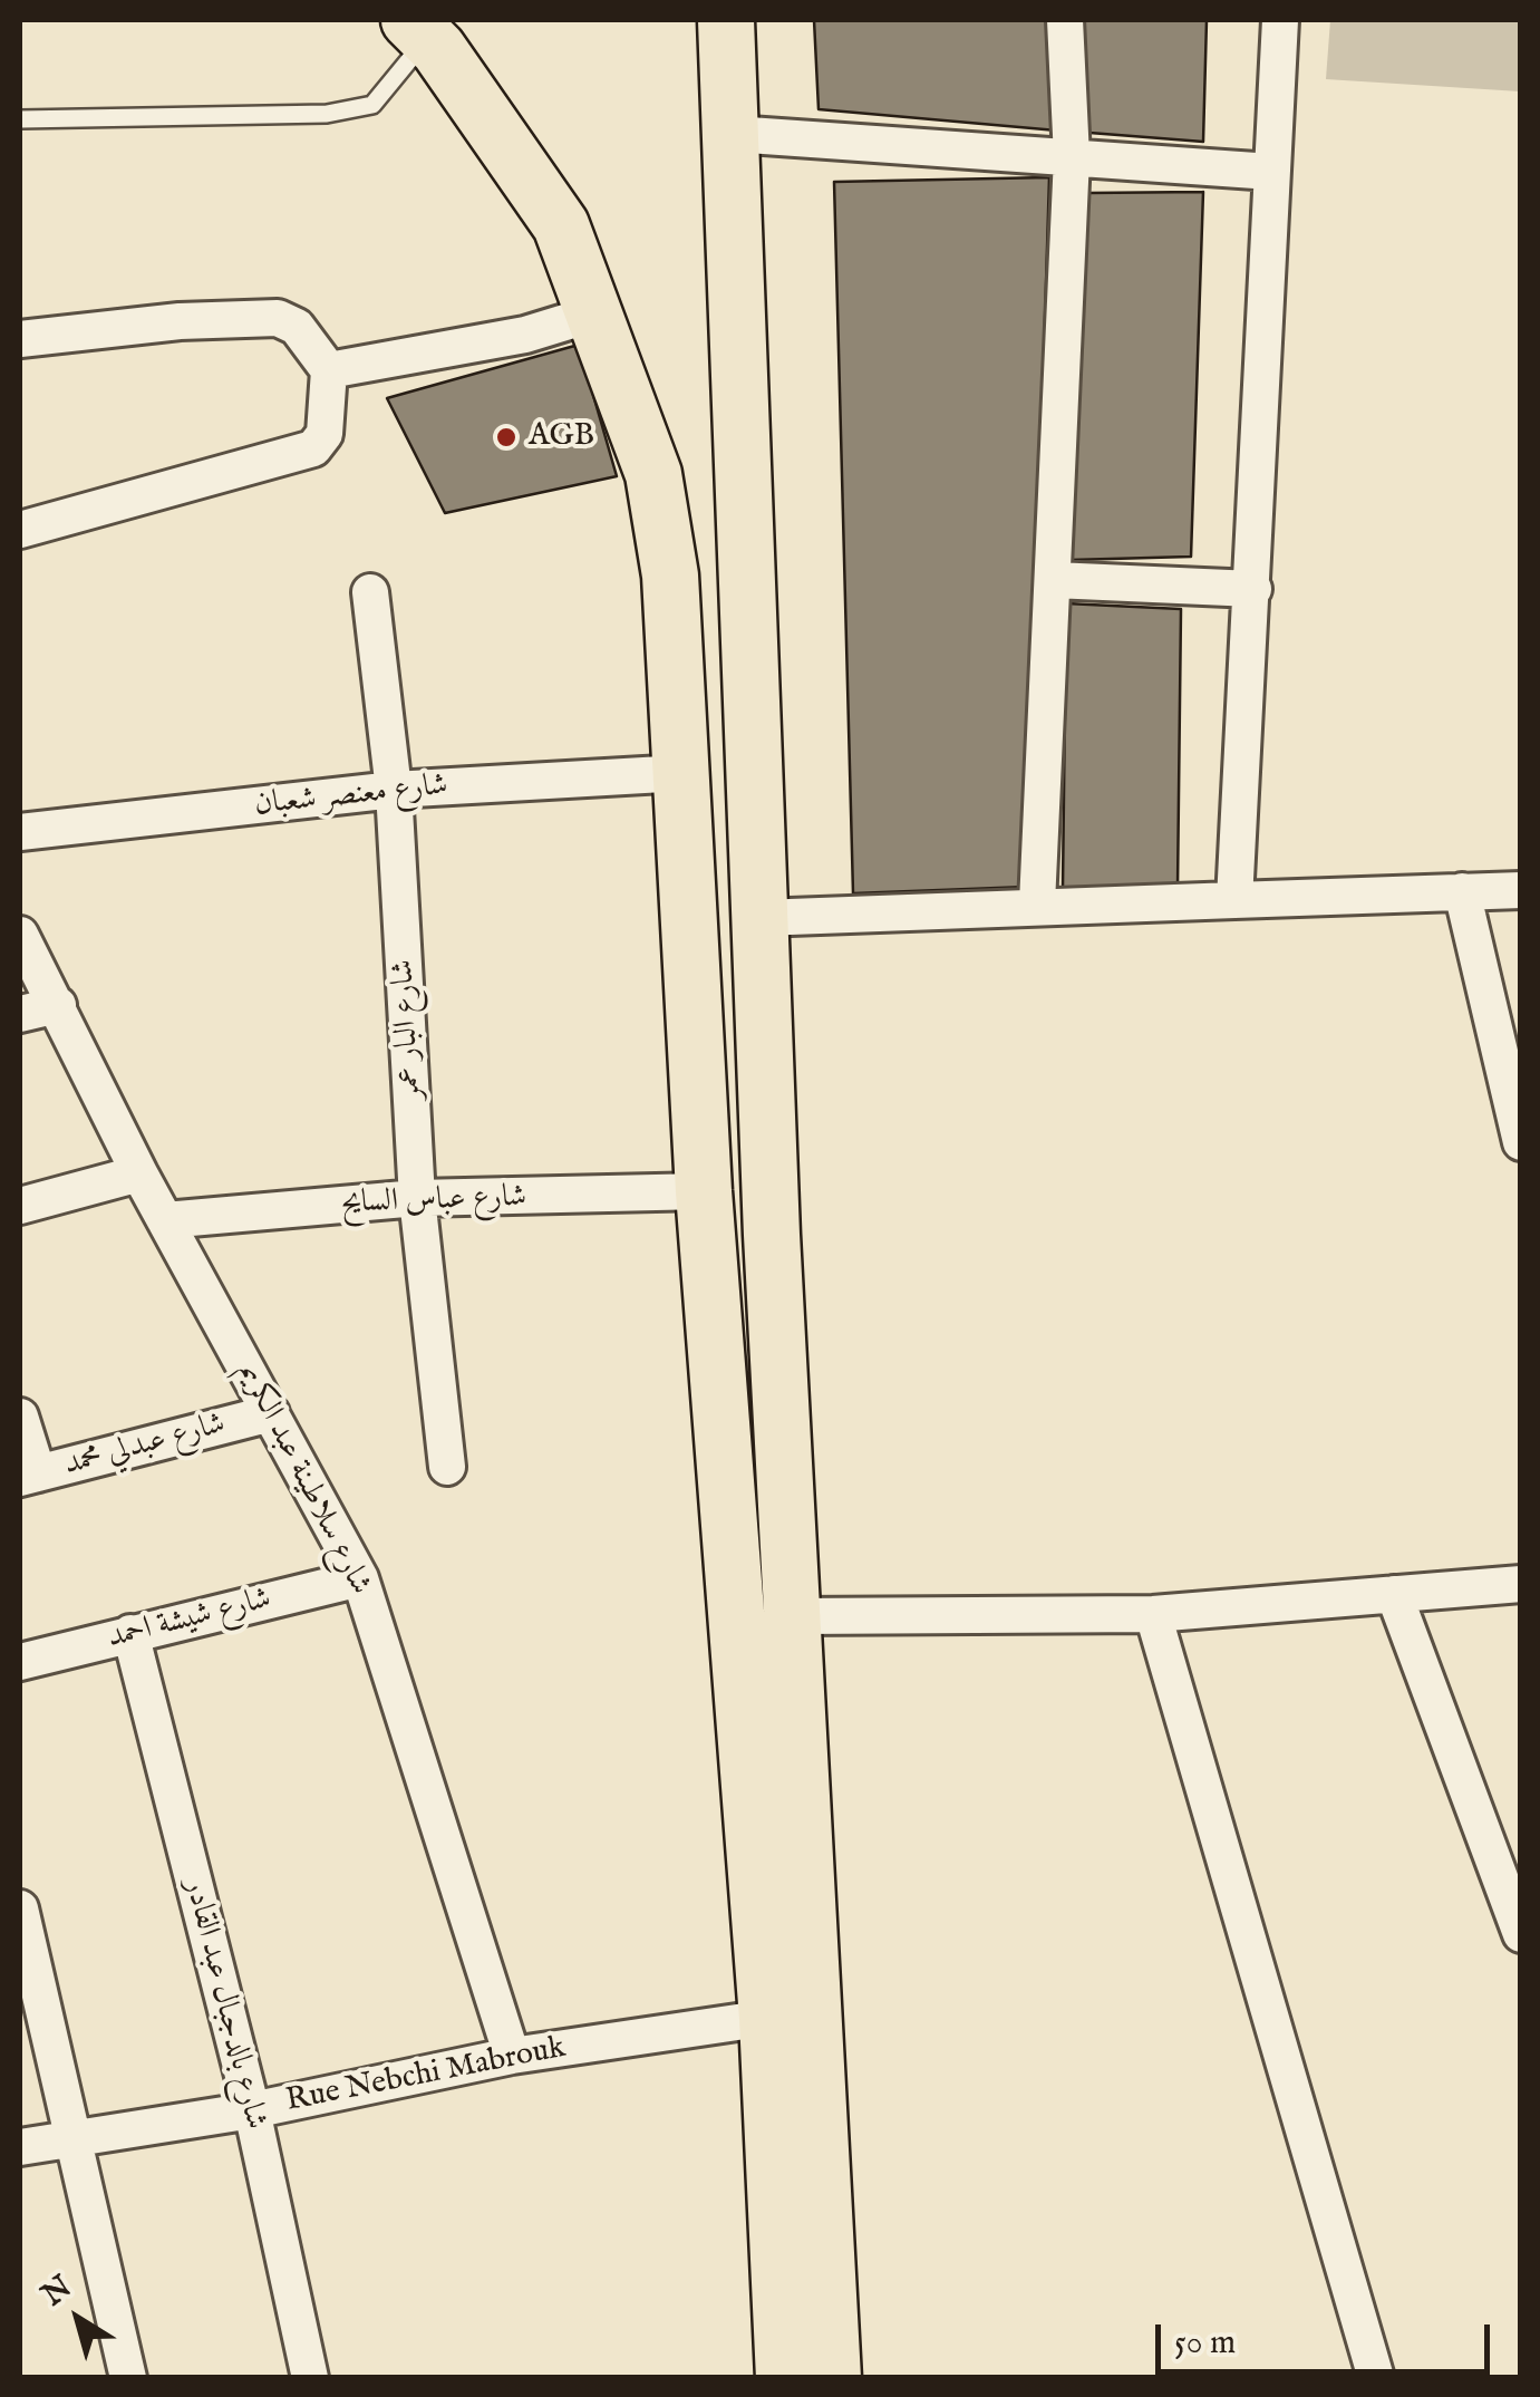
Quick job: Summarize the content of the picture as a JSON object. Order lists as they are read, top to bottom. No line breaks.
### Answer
{"streets":{"street":["شارع معنصر شعبان","شارع البار عمر","شارع عباس السايح","شارع عبدلي محمد","شارع سلاطينة عبد الكريم","شارع شيشة احمد","شارع بالدجبال عبد القادر","Rue Nebchi Mabrouk"]},"crossings":[["شارع معنصر شعبان","شارع البار عمر"],["شارع البار عمر","شارع عباس السايح"],["شارع عباس السايح","شارع سلاطينة عبد الكريم"],["شارع عبدلي محمد","شارع سلاطينة عبد الكريم"],["شارع سلاطينة عبد الكريم","شارع شيشة احمد"],["شارع سلاطينة عبد الكريم","Rue Nebchi Mabrouk"],["شارع شيشة احمد","شارع بالدجبال عبد القادر"],["شارع بالدجبال عبد القادر","Rue Nebchi Mabrouk"]],"places":["AGB"],"scale_bar":"50 m","north":"top left"}
